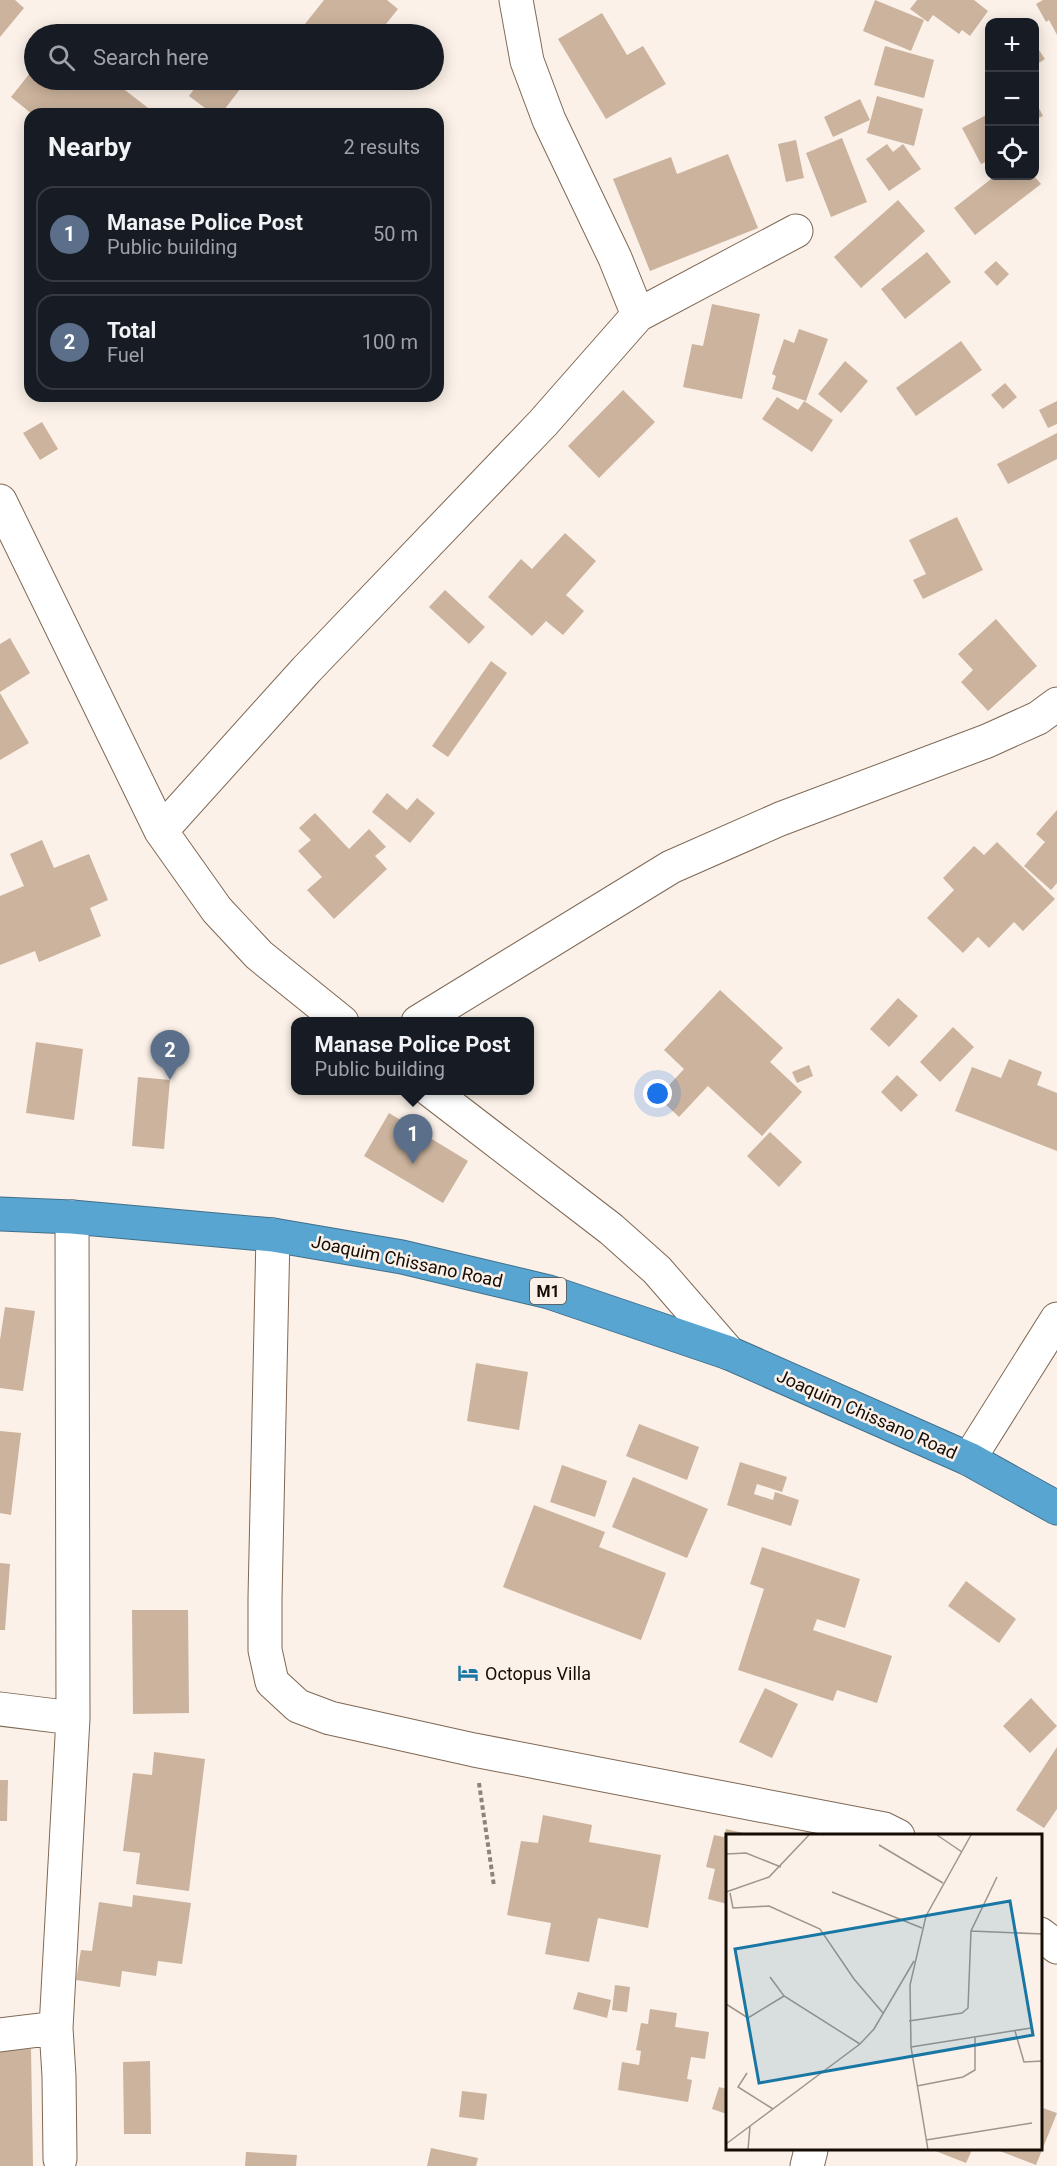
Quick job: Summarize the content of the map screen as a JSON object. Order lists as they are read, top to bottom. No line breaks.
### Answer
{"streets":{"highway":["Joaquim Chissano Road","M1"]},"places":{"hotel":["Octopus Villa"]},"page":{"map_buttons":["+","−"],"search":"Search here","heading":["Nearby","2 results"],"list":[{"mark":"1","name":"Manase Police Post","note":"Public building","value":"50 m"},{"mark":"2","name":"Total","note":"Fuel","value":"100 m"}],"popup":["Manase Police Post","Public building"],"pins":["2","1"]}}
